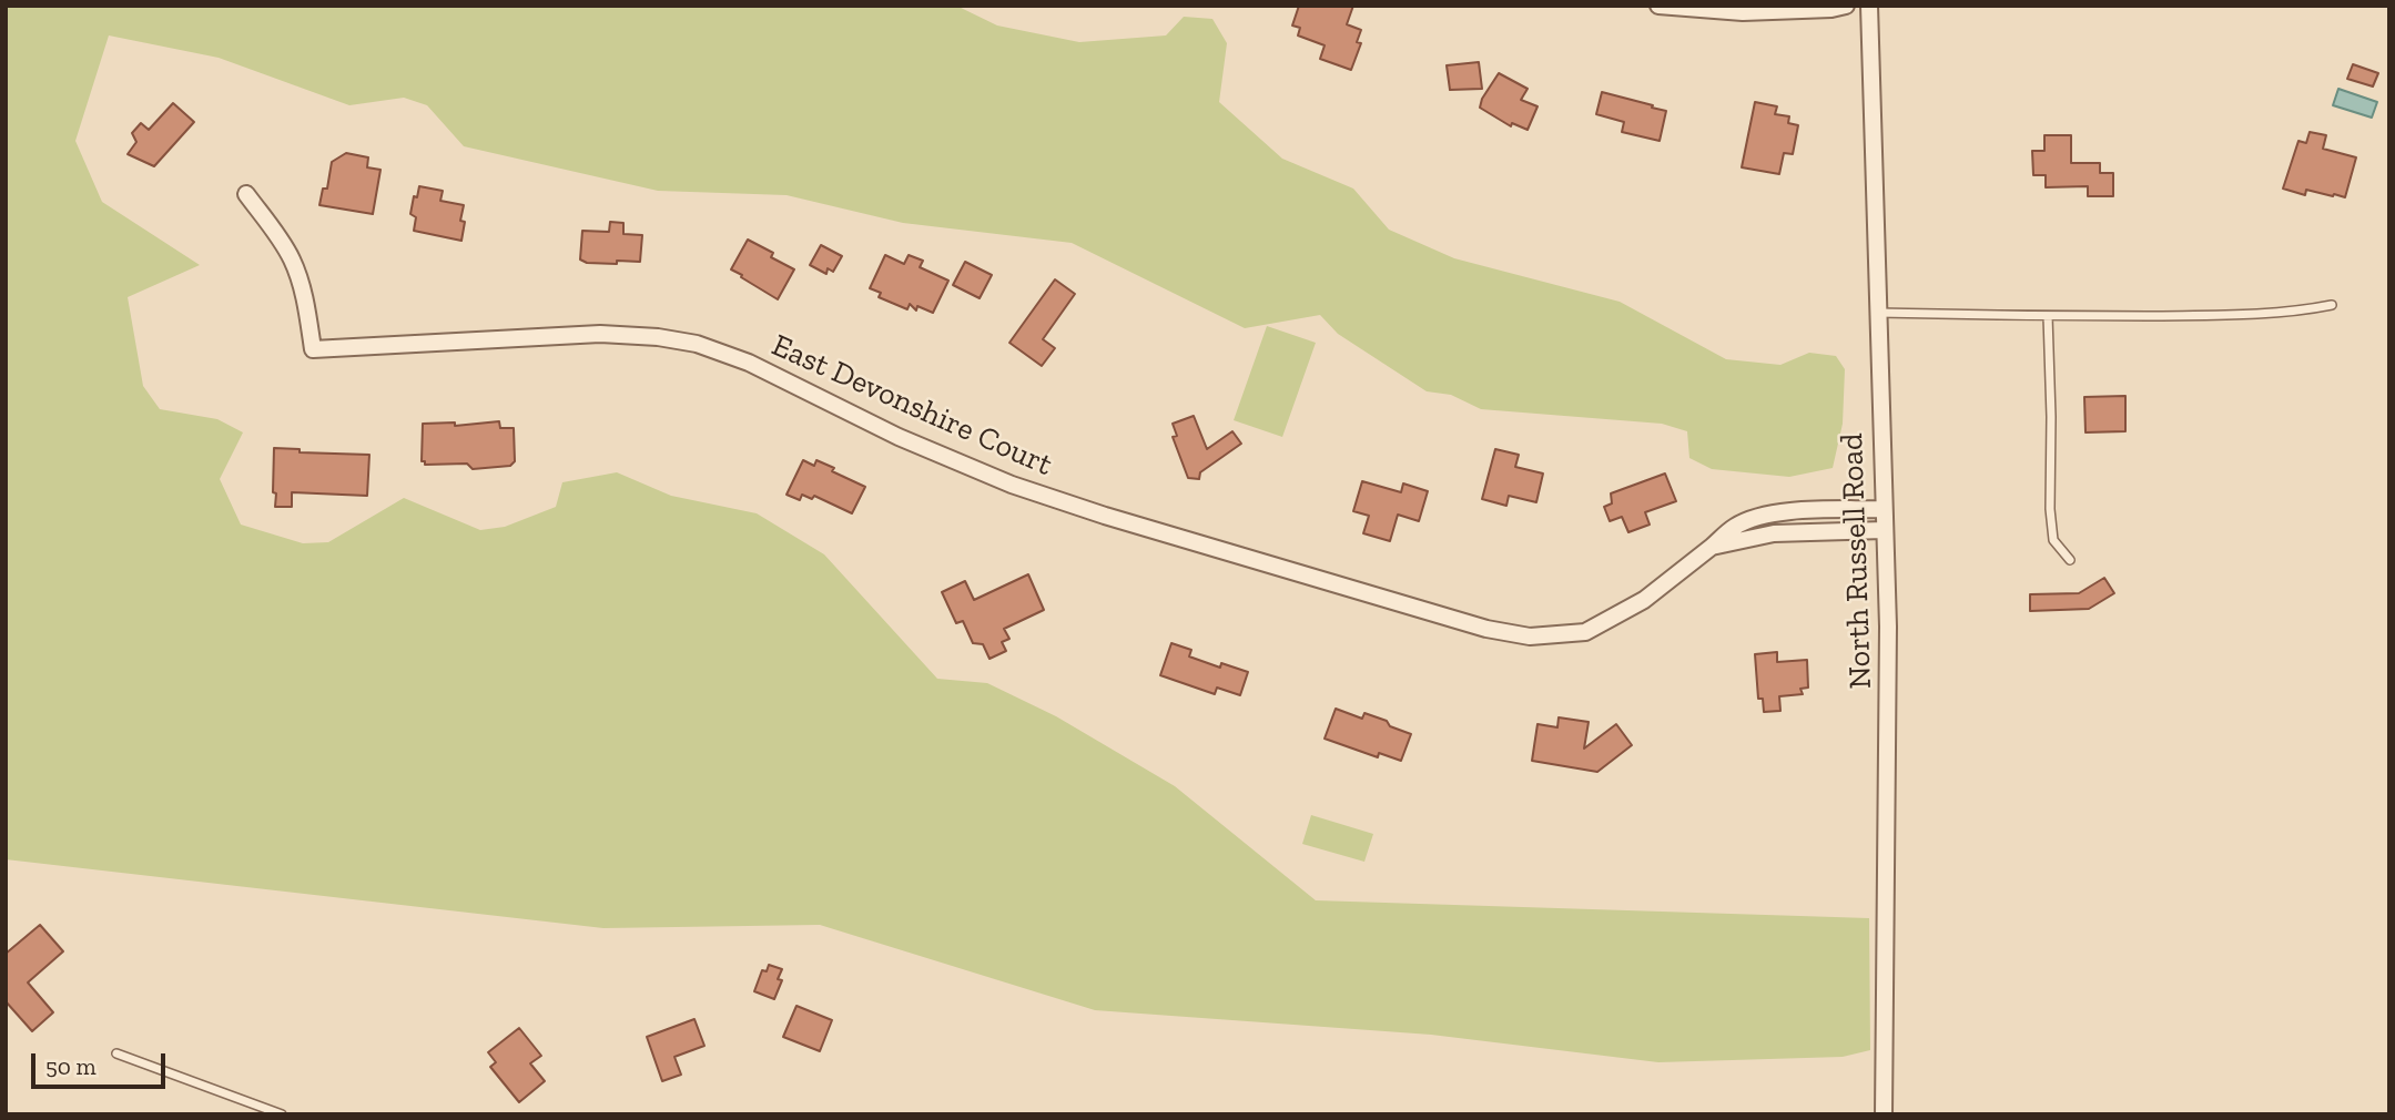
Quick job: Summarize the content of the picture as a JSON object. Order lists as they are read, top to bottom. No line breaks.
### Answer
{"streets":{"street":["East Devonshire Court","North Russell Road"]},"crossings":[["East Devonshire Court","North Russell Road"]],"scale_bar":"50 m"}
